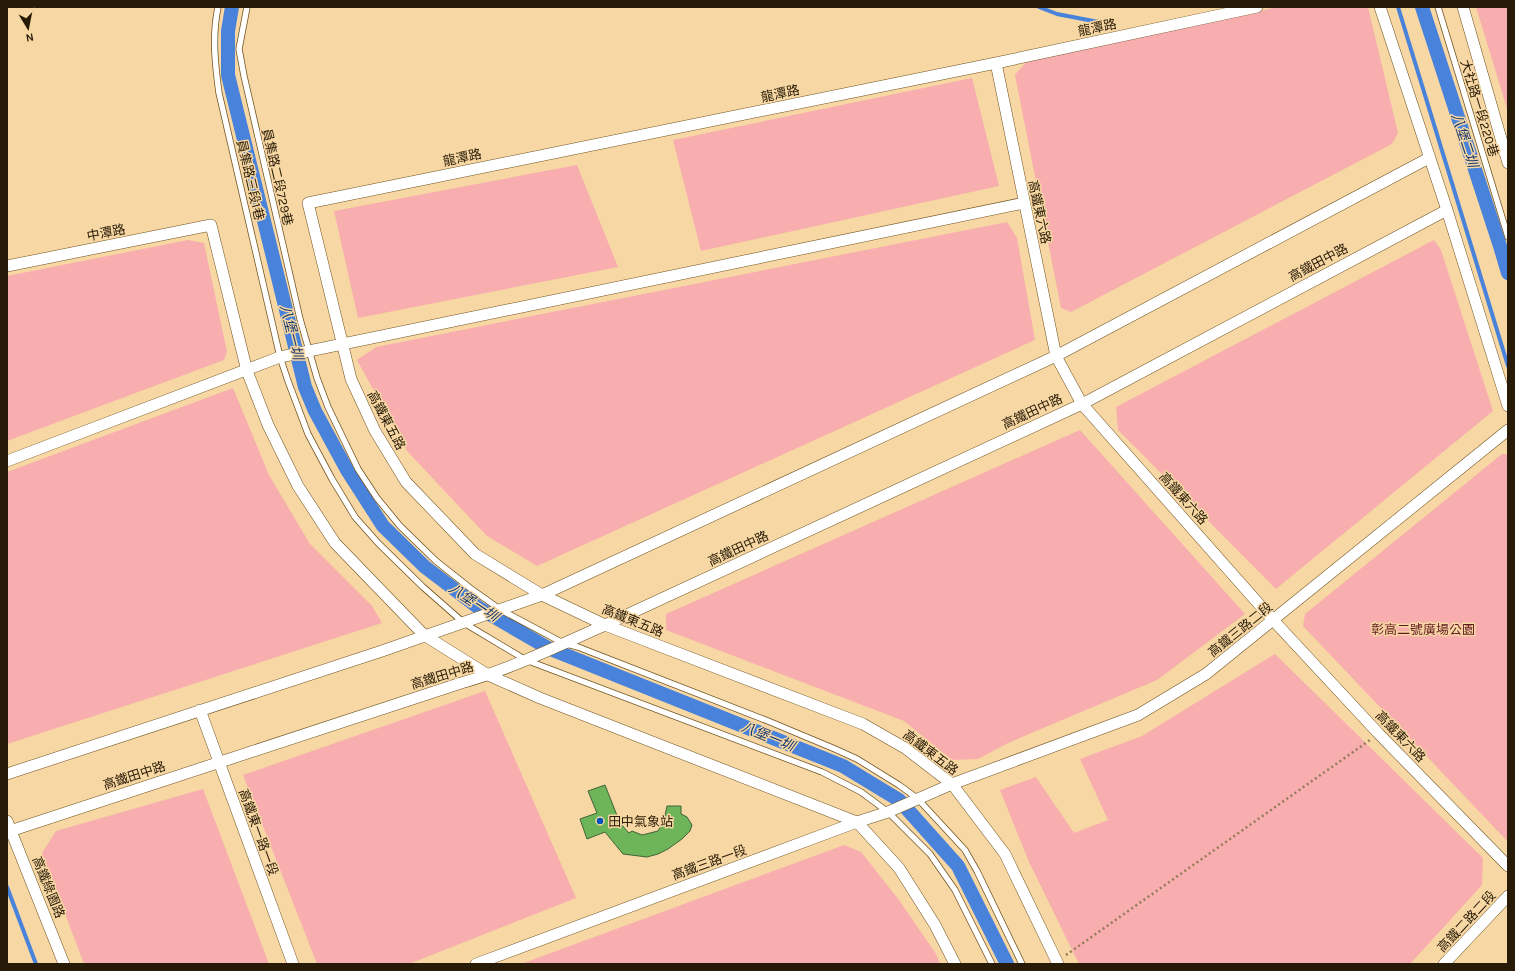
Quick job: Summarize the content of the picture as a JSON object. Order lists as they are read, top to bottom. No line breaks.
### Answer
{"streets":{"street":["龍潭路","高鐵東六路","中潭路","高鐵田中路","高鐵東五路","高鐵三路二段","高鐵東一路一段","高鐵三路一段","高鐵綠園路","高鐵二路二段"],"lane":["大社路一段220巷","員集路二段729巷","員集路三段1巷"]},"crossings":[["龍潭路","高鐵東六路"],["龍潭路","高鐵東五路"],["員集路二段729巷","高鐵田中路"],["員集路二段729巷","高鐵三路一段"],["員集路三段1巷","高鐵田中路"],["員集路三段1巷","高鐵三路一段"],["高鐵東六路","高鐵田中路"],["高鐵東六路","高鐵三路二段"],["高鐵田中路","高鐵東五路"],["高鐵田中路","高鐵東一路一段"],["高鐵田中路","高鐵綠園路"],["高鐵東五路","高鐵三路二段"],["高鐵東五路","高鐵三路一段"],["高鐵三路二段","高鐵三路一段"]],"water":["八堡二圳","八堡一圳"],"parks":["彰高二號廣場公園"],"places":["田中氣象站"],"north":"bottom"}
